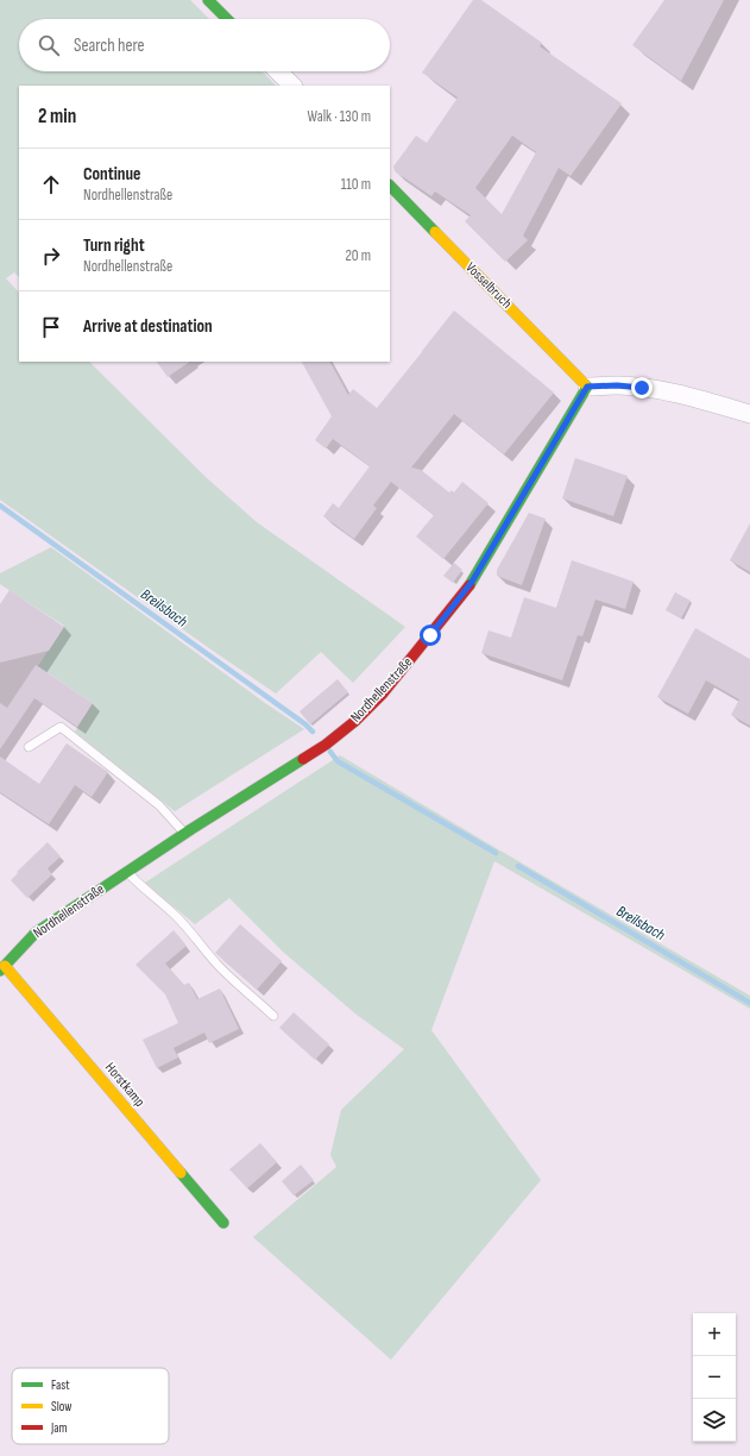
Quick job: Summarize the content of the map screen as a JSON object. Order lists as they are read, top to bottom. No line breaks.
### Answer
{"streets":{"street":["Vosselbruch","Nordhellenstraße","Horstkamp"]},"crossings":[["Vosselbruch","Nordhellenstraße"],["Nordhellenstraße","Horstkamp"]],"water":["Breilsbach"],"legend":["Fast","Slow","Jam"],"page":{"search":"Search here","heading":["2 min","Walk · 130 m"],"list":[["Continue","Nordhellenstraße","110 m"],["Turn right","Nordhellenstraße","20 m"],"Arrive at destination"],"map_buttons":["+","−"]}}
